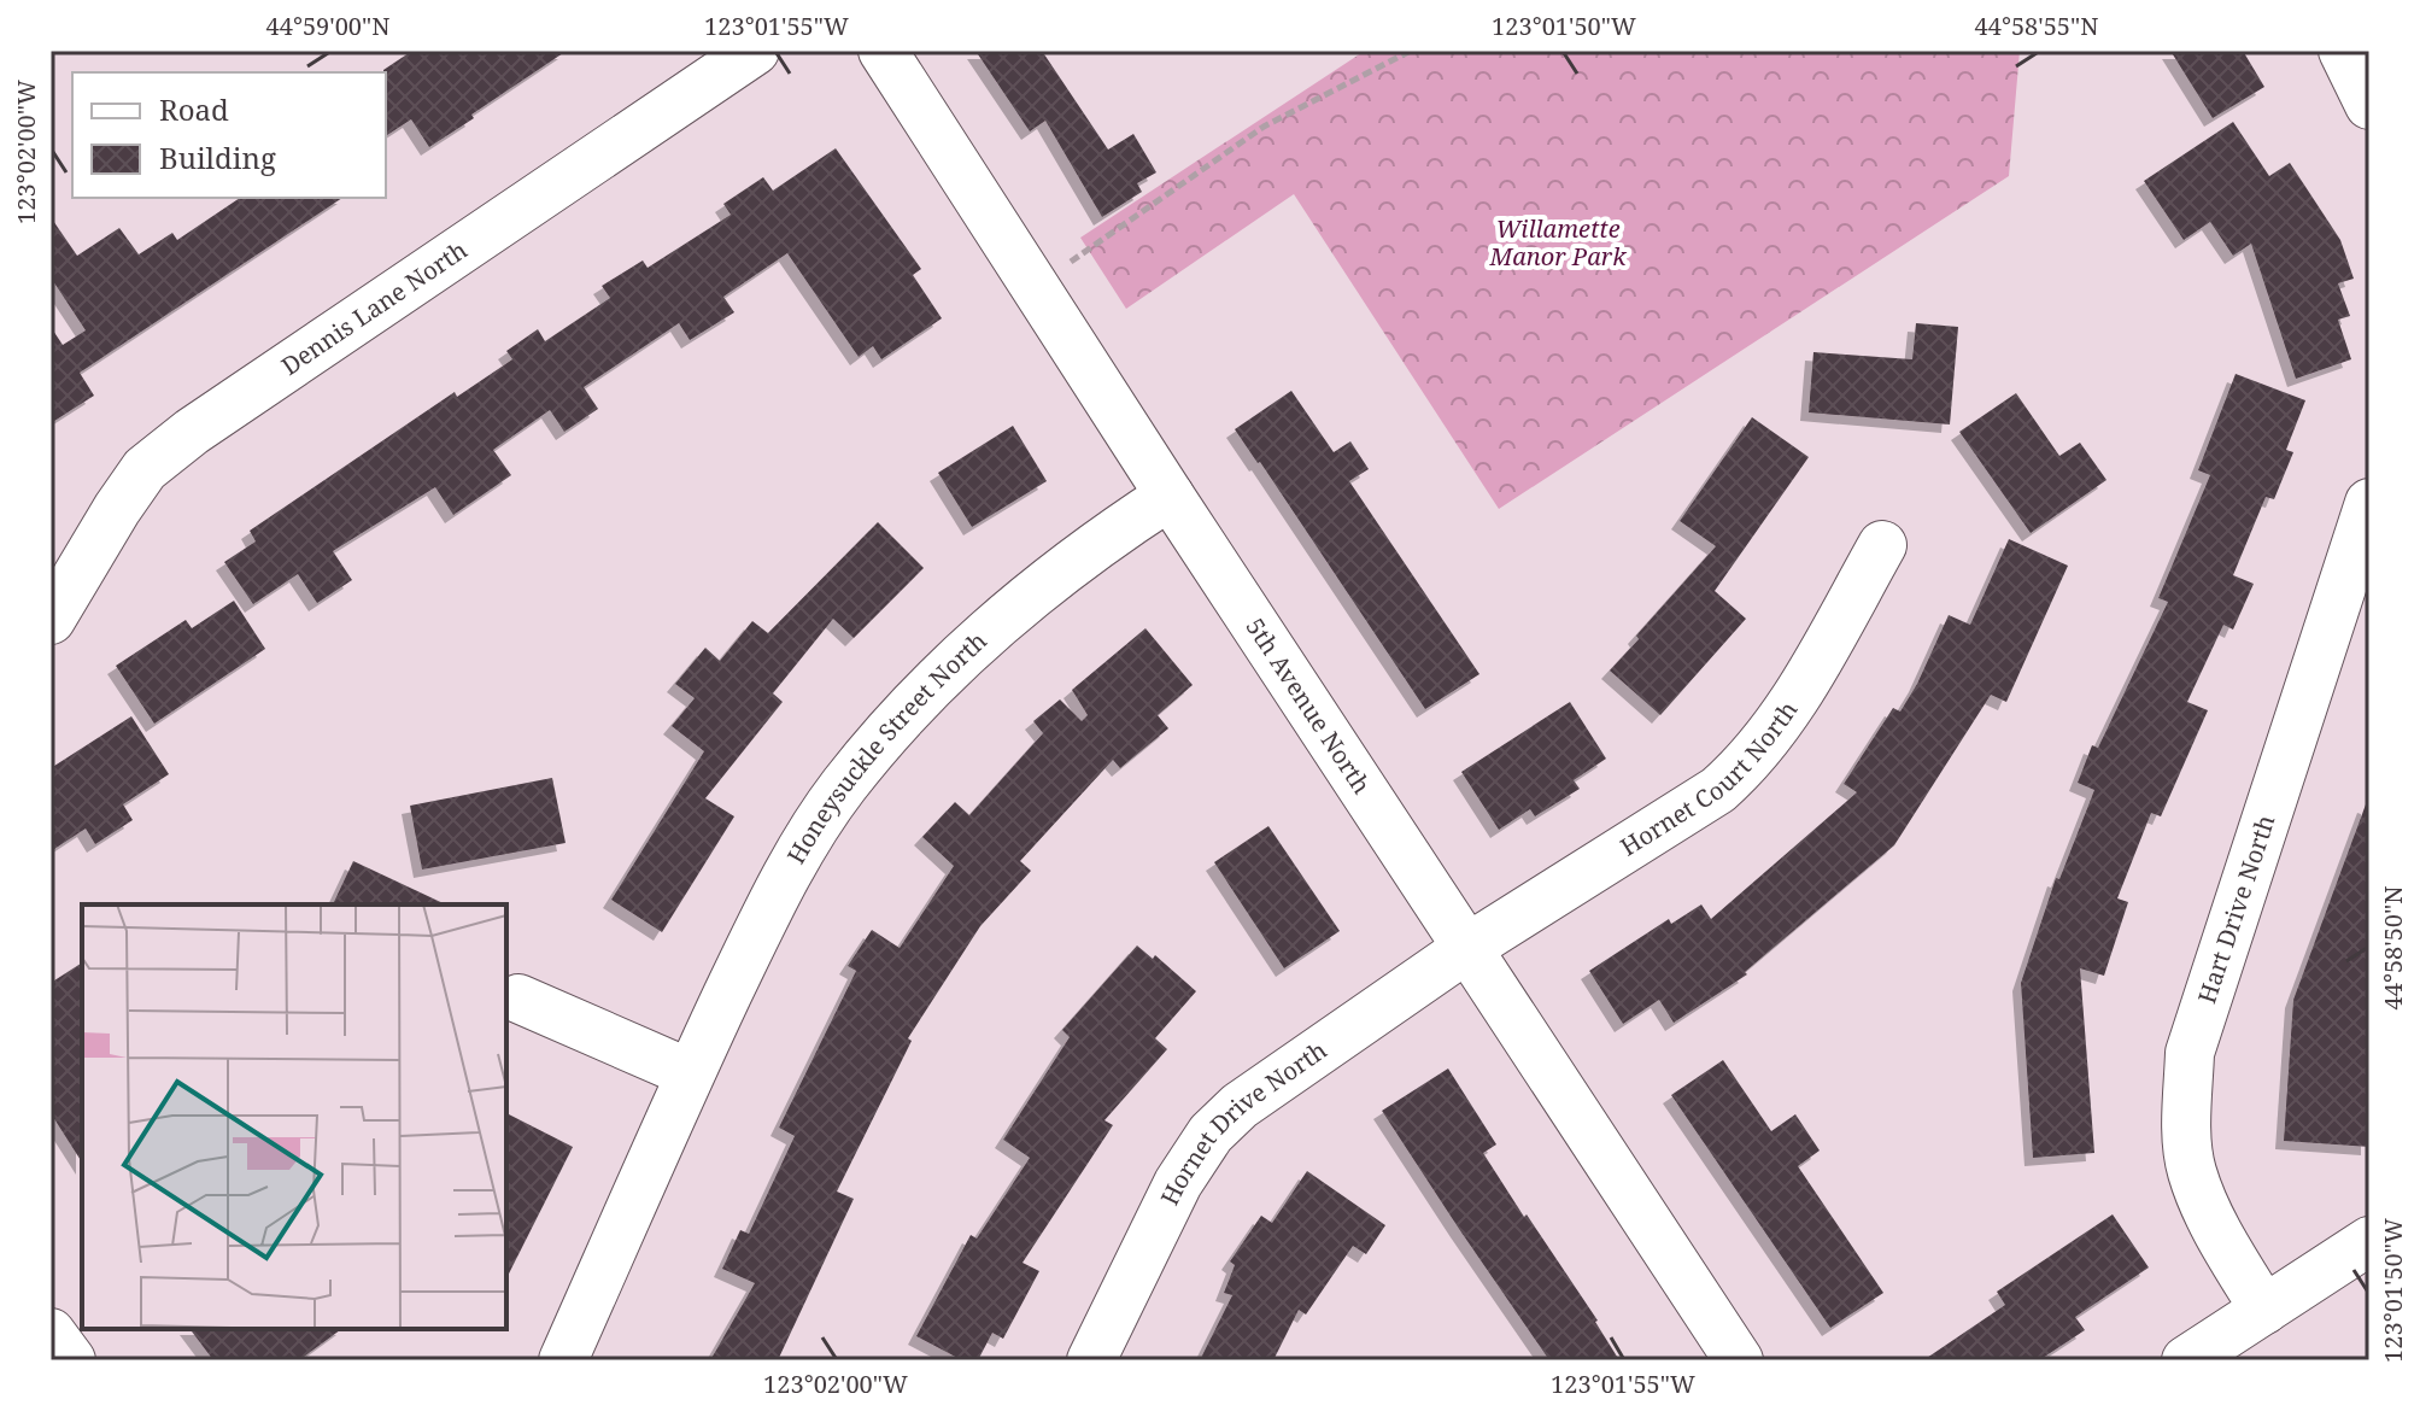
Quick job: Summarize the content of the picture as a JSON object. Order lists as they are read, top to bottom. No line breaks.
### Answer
{"streets":{"street":["Dennis Lane North","5th Avenue North","Honeysuckle Street North","Hornet Court North","Hart Drive North","Hornet Drive North"]},"crossings":[["5th Avenue North","Honeysuckle Street North"],["5th Avenue North","Hornet Court North"],["5th Avenue North","Hornet Drive North"],["Hornet Court North","Hornet Drive North"]],"parks":["Willamette Manor Park"],"legend":["Road","Building"],"coordinates":["44°59'00\"N","123°01'55\"W","123°01'50\"W","44°58'55\"N","123°02'00\"W","44°58'50\"N"]}
